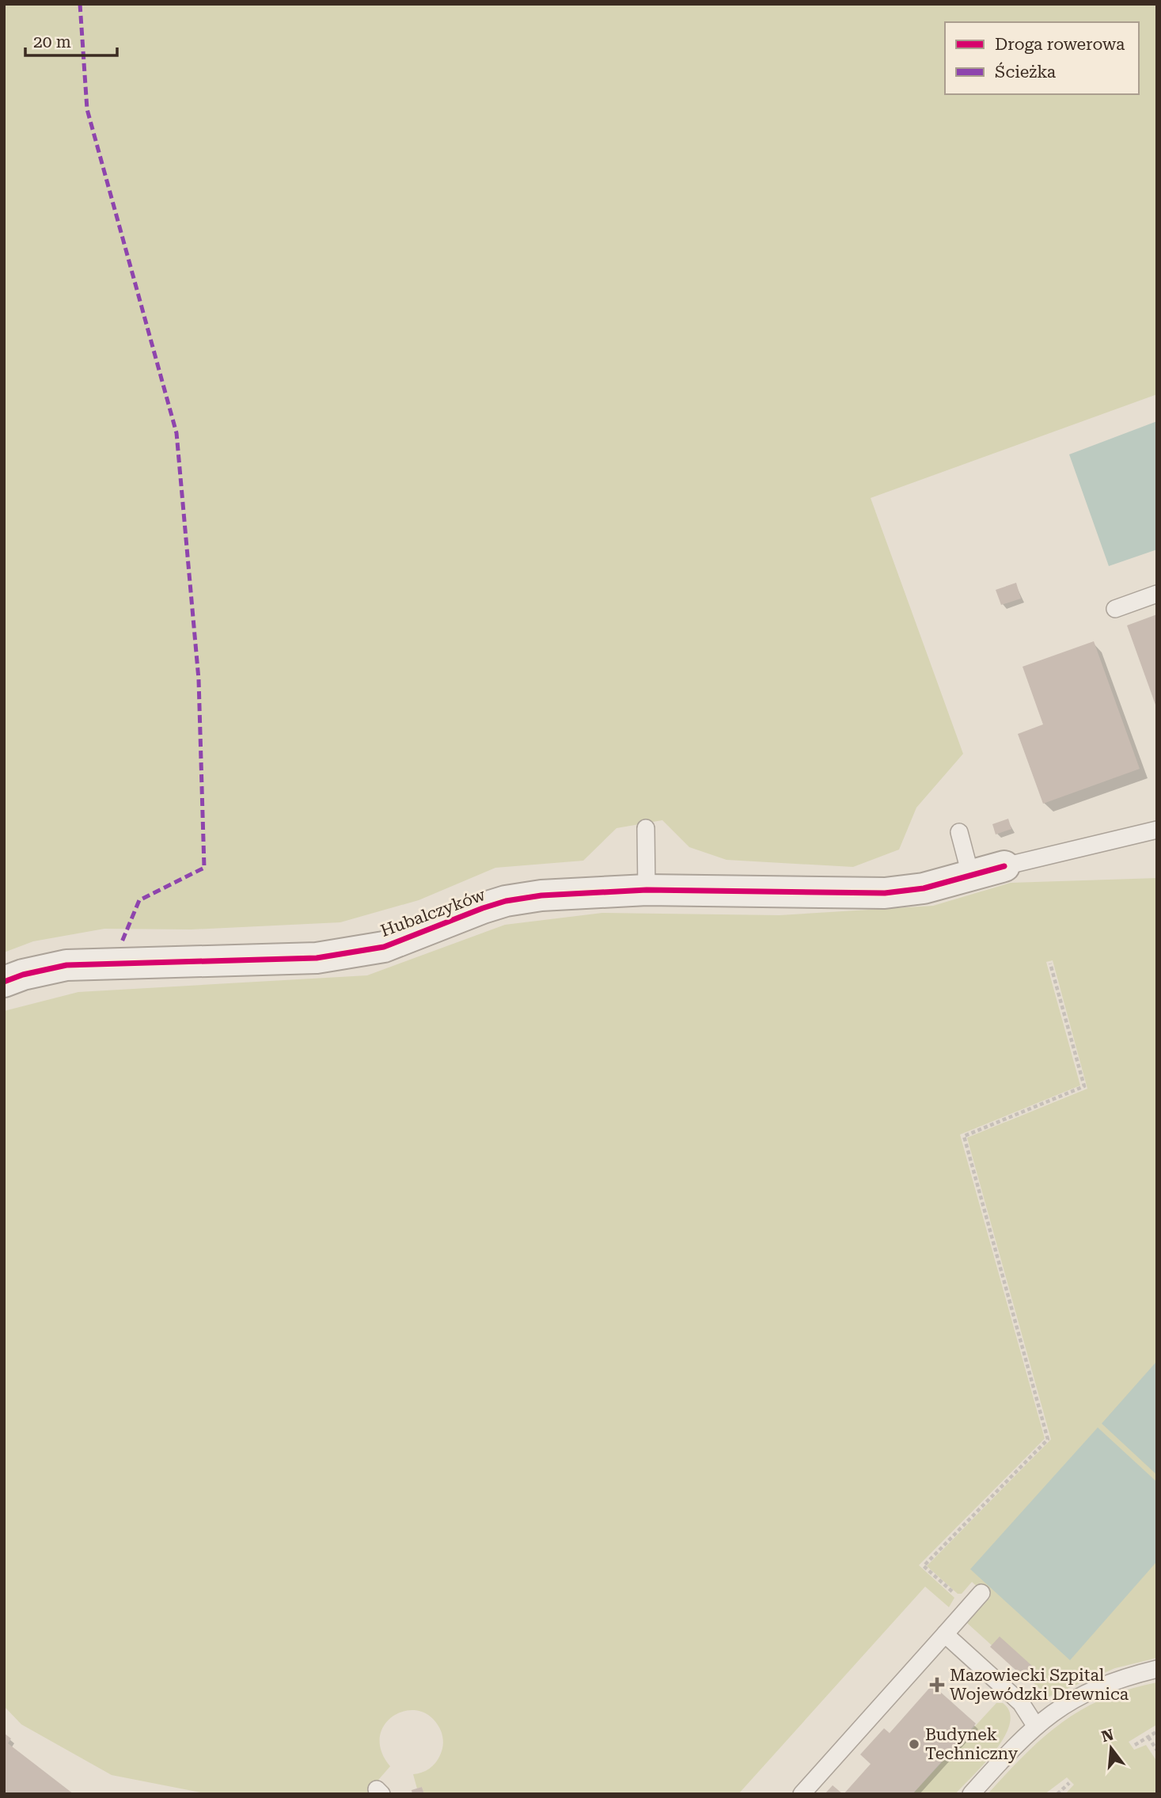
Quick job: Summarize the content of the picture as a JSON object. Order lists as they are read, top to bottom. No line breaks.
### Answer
{"streets":{"street":["Hubalczyków"]},"places":{"health":["Mazowiecki Szpital Wojewódzki Drewnica"],"other":["Budynek Techniczny"]},"legend":["Droga rowerowa","Ścieżka"],"scale_bar":"20 m","north":"top"}
